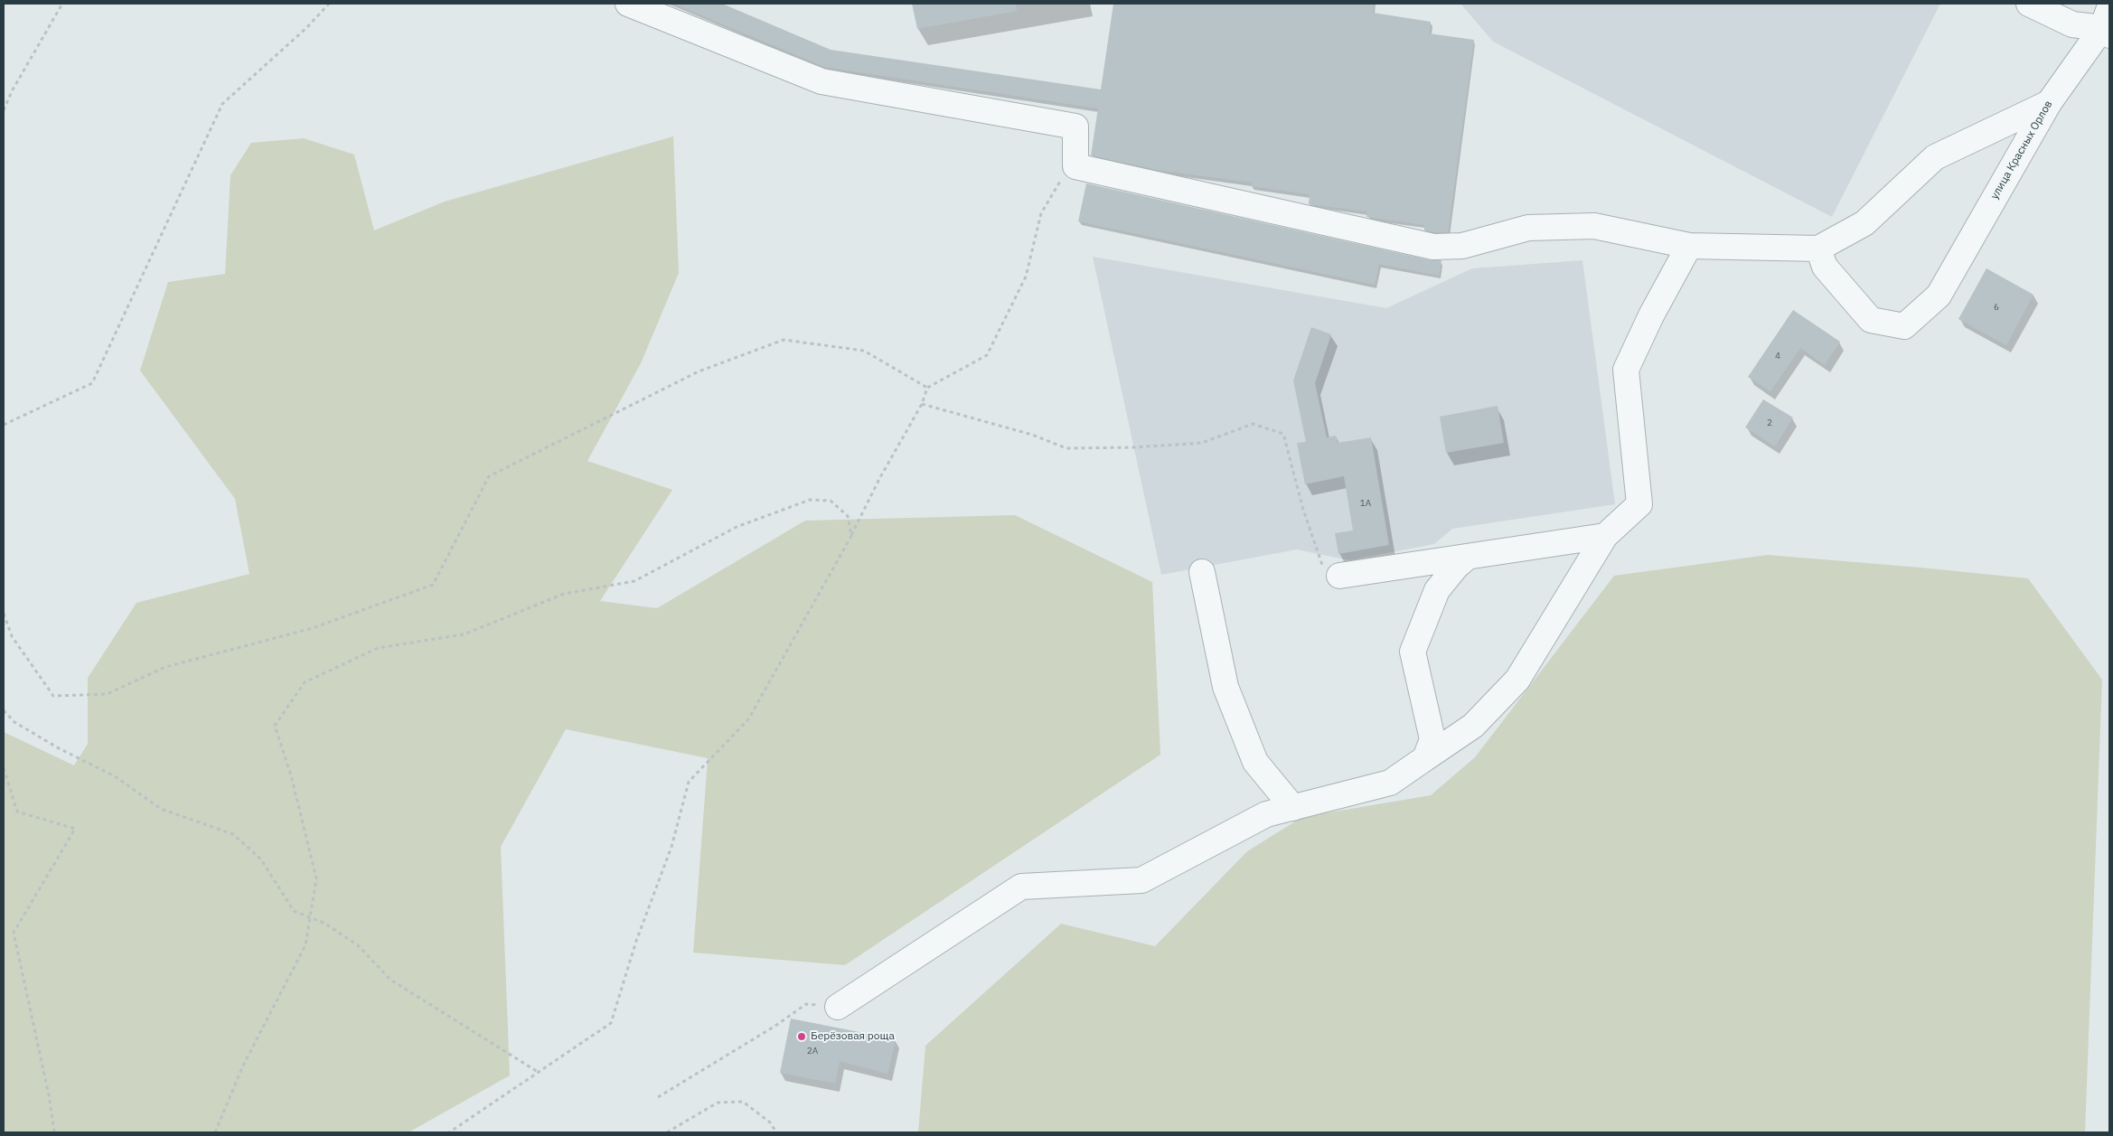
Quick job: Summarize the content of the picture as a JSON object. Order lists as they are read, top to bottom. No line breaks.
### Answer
{"streets":{"street":["улица Красных Орлов"]},"places":["Берёзовая роща"],"house_numbers":["6","4","2","1А","2А"]}
